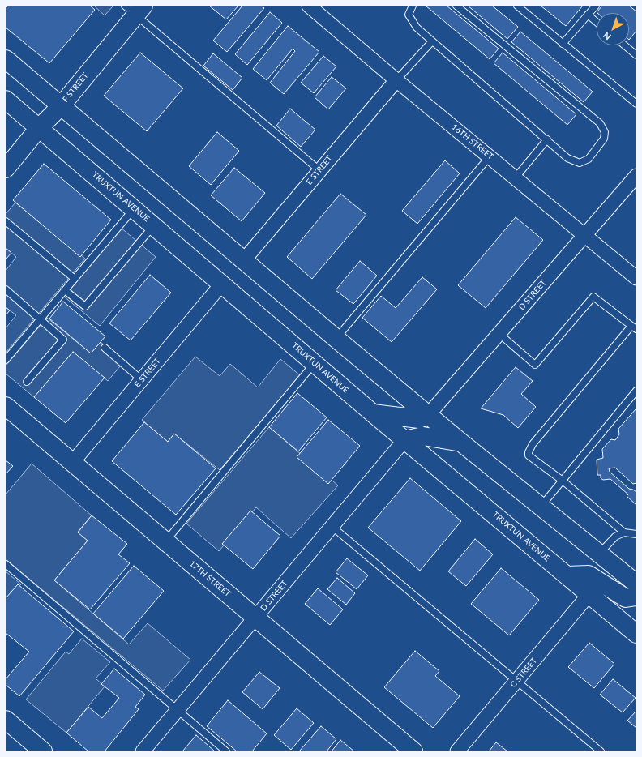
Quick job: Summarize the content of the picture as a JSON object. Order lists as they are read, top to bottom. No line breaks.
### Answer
{"streets":{"main road":["F STREET","TRUXTUN AVENUE","17TH STREET"],"street":["16TH STREET","E STREET","D STREET","C STREET"]},"crossings":[["F STREET","TRUXTUN AVENUE"],["16TH STREET","E STREET"],["16TH STREET","D STREET"],["E STREET","TRUXTUN AVENUE"],["E STREET","17TH STREET"],["TRUXTUN AVENUE","D STREET"],["TRUXTUN AVENUE","C STREET"],["D STREET","17TH STREET"]],"north":"bottom left"}
